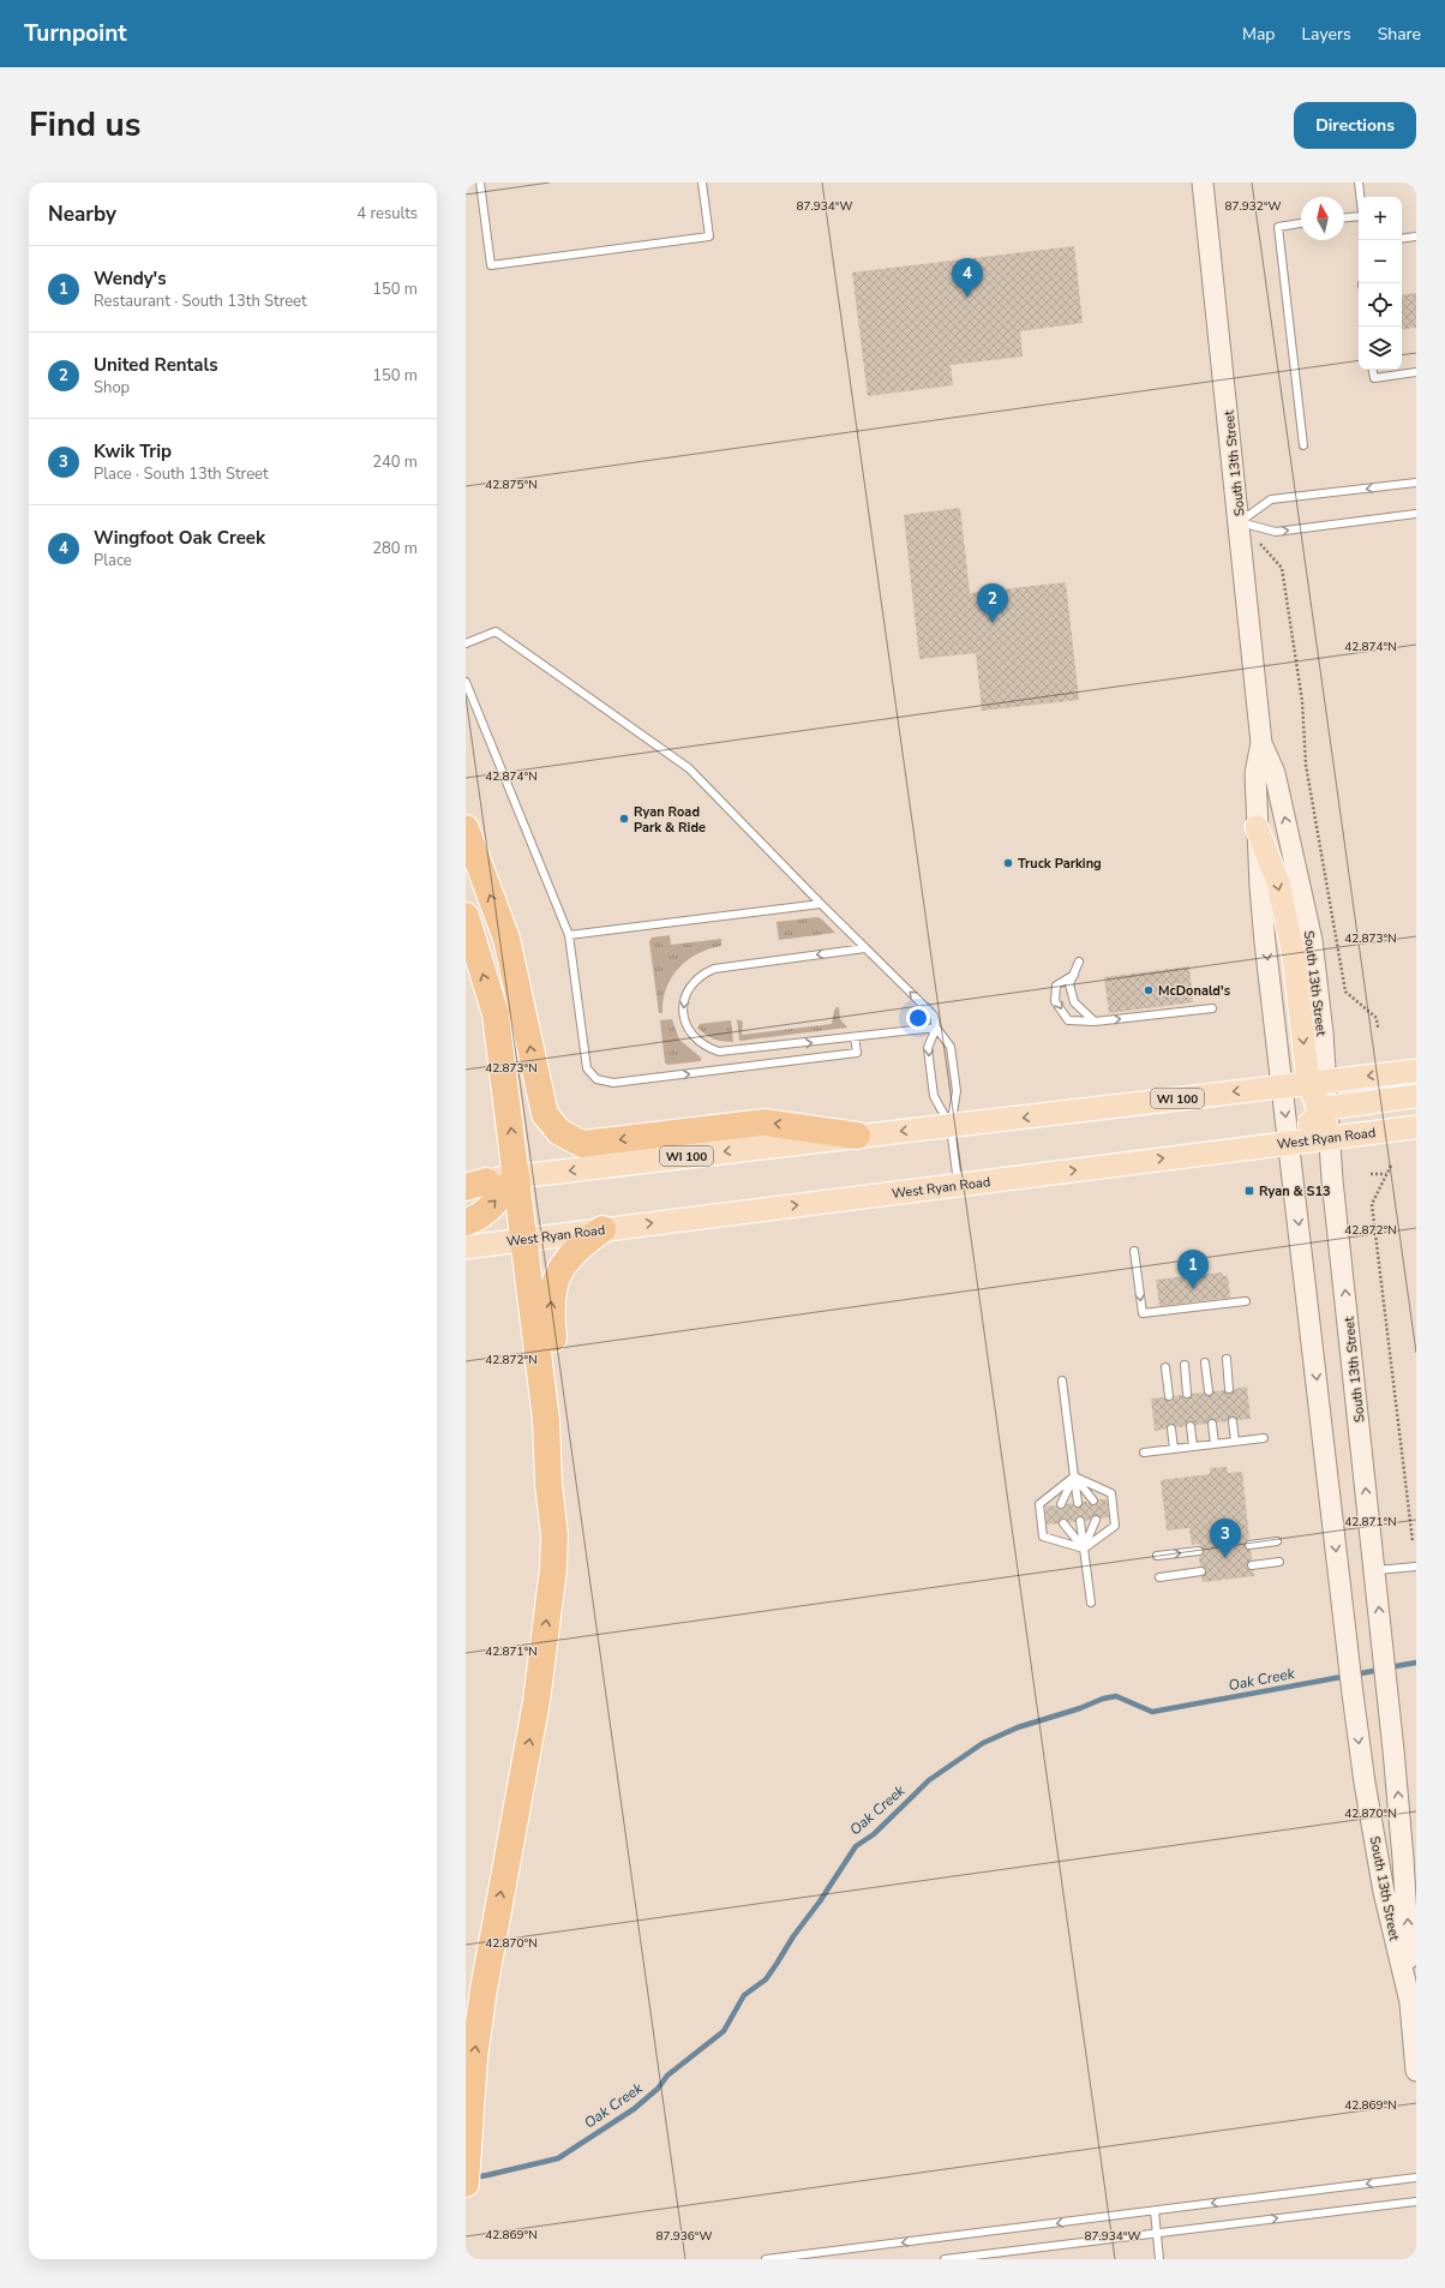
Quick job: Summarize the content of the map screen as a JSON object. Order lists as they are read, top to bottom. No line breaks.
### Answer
{"streets":{"main road":["WI 100","West Ryan Road"],"street":["South 13th Street"]},"crossings":[["South 13th Street","WI 100"],["South 13th Street","West Ryan Road"]],"water":["Oak Creek"],"places":{"other":["Ryan Road Park & Ride","Truck Parking","McDonald's"],"transit":["Ryan & S13"]},"north":"top","page":{"header":"Turnpoint","nav":["Map","Layers","Share"],"title":"Find us","buttons":"Directions","heading":["Nearby","4 results"],"map_buttons":["+","−"],"list":[{"mark":"1","name":"Wendy's","note":"Restaurant · South 13th Street","value":"150 m"},{"mark":"2","name":"United Rentals","note":"Shop","value":"150 m"},{"mark":"3","name":"Kwik Trip","note":"Place · South 13th Street","value":"240 m"},{"mark":"4","name":"Wingfoot Oak Creek","note":"Place","value":"280 m"}],"pins":["4","2","1","3"]},"coordinates":["87.934°W","87.932°W","42.875°N","42.874°N","42.873°N","42.872°N","42.871°N","42.870°N","42.869°N","87.936°W"]}
